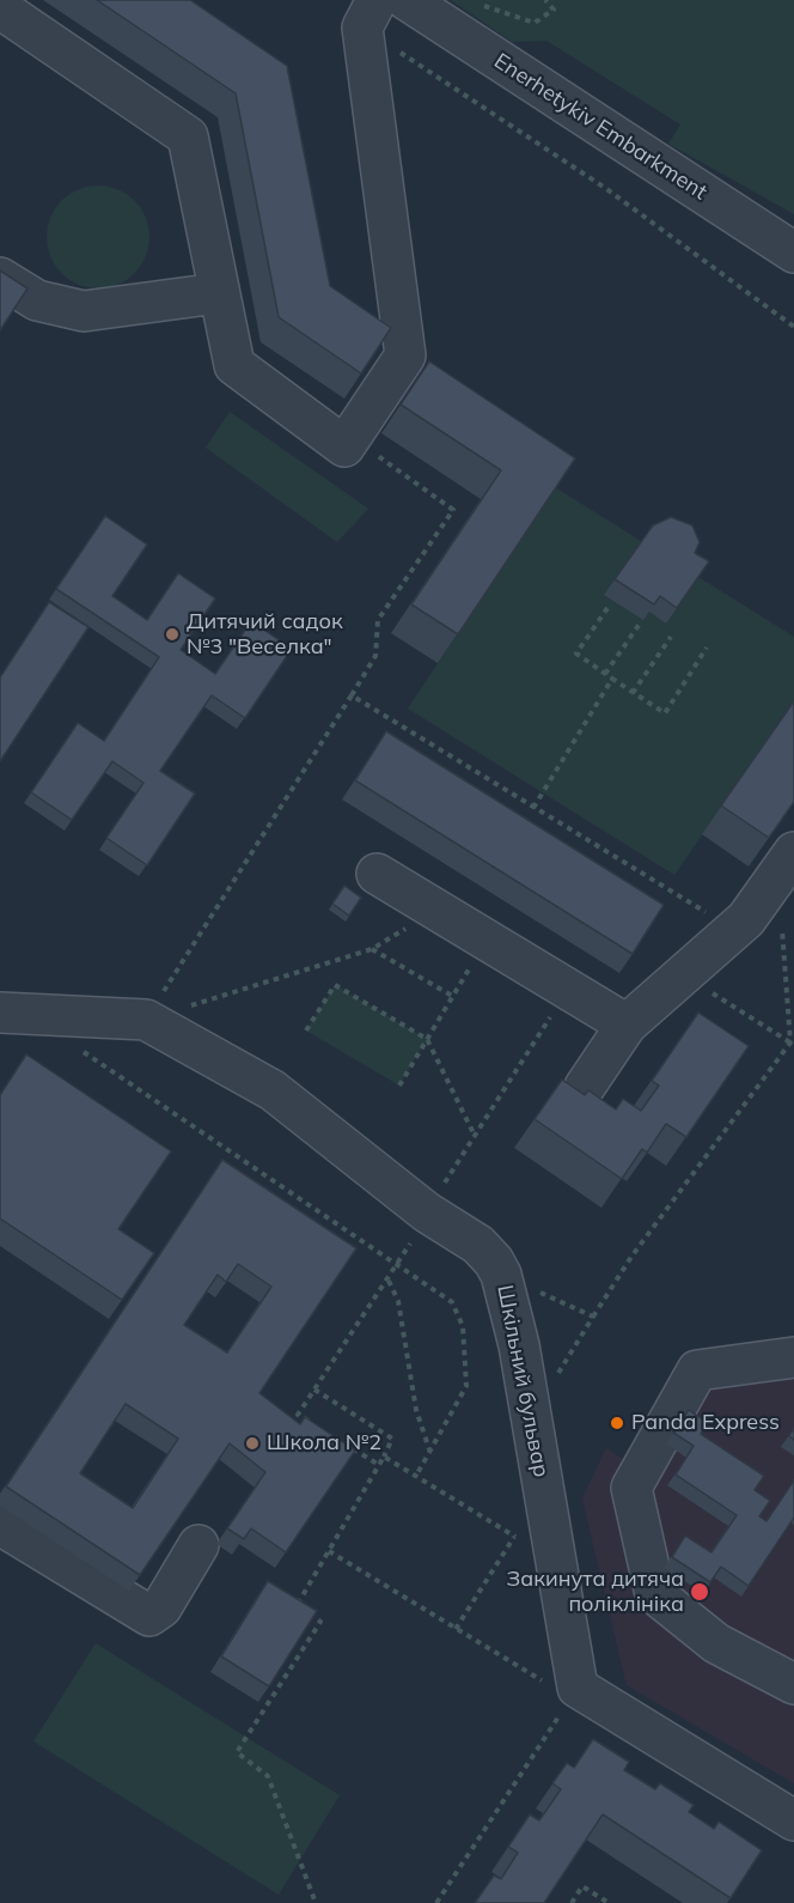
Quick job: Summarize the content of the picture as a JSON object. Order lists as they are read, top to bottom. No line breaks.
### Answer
{"streets":{"street":["Enerhetykiv Embarkment","Шкільний бульвар"]},"places":["Дитячий садок №3 \"Веселка\"","Panda Express","Школа №2","Закинута дитяча поліклініка"]}
